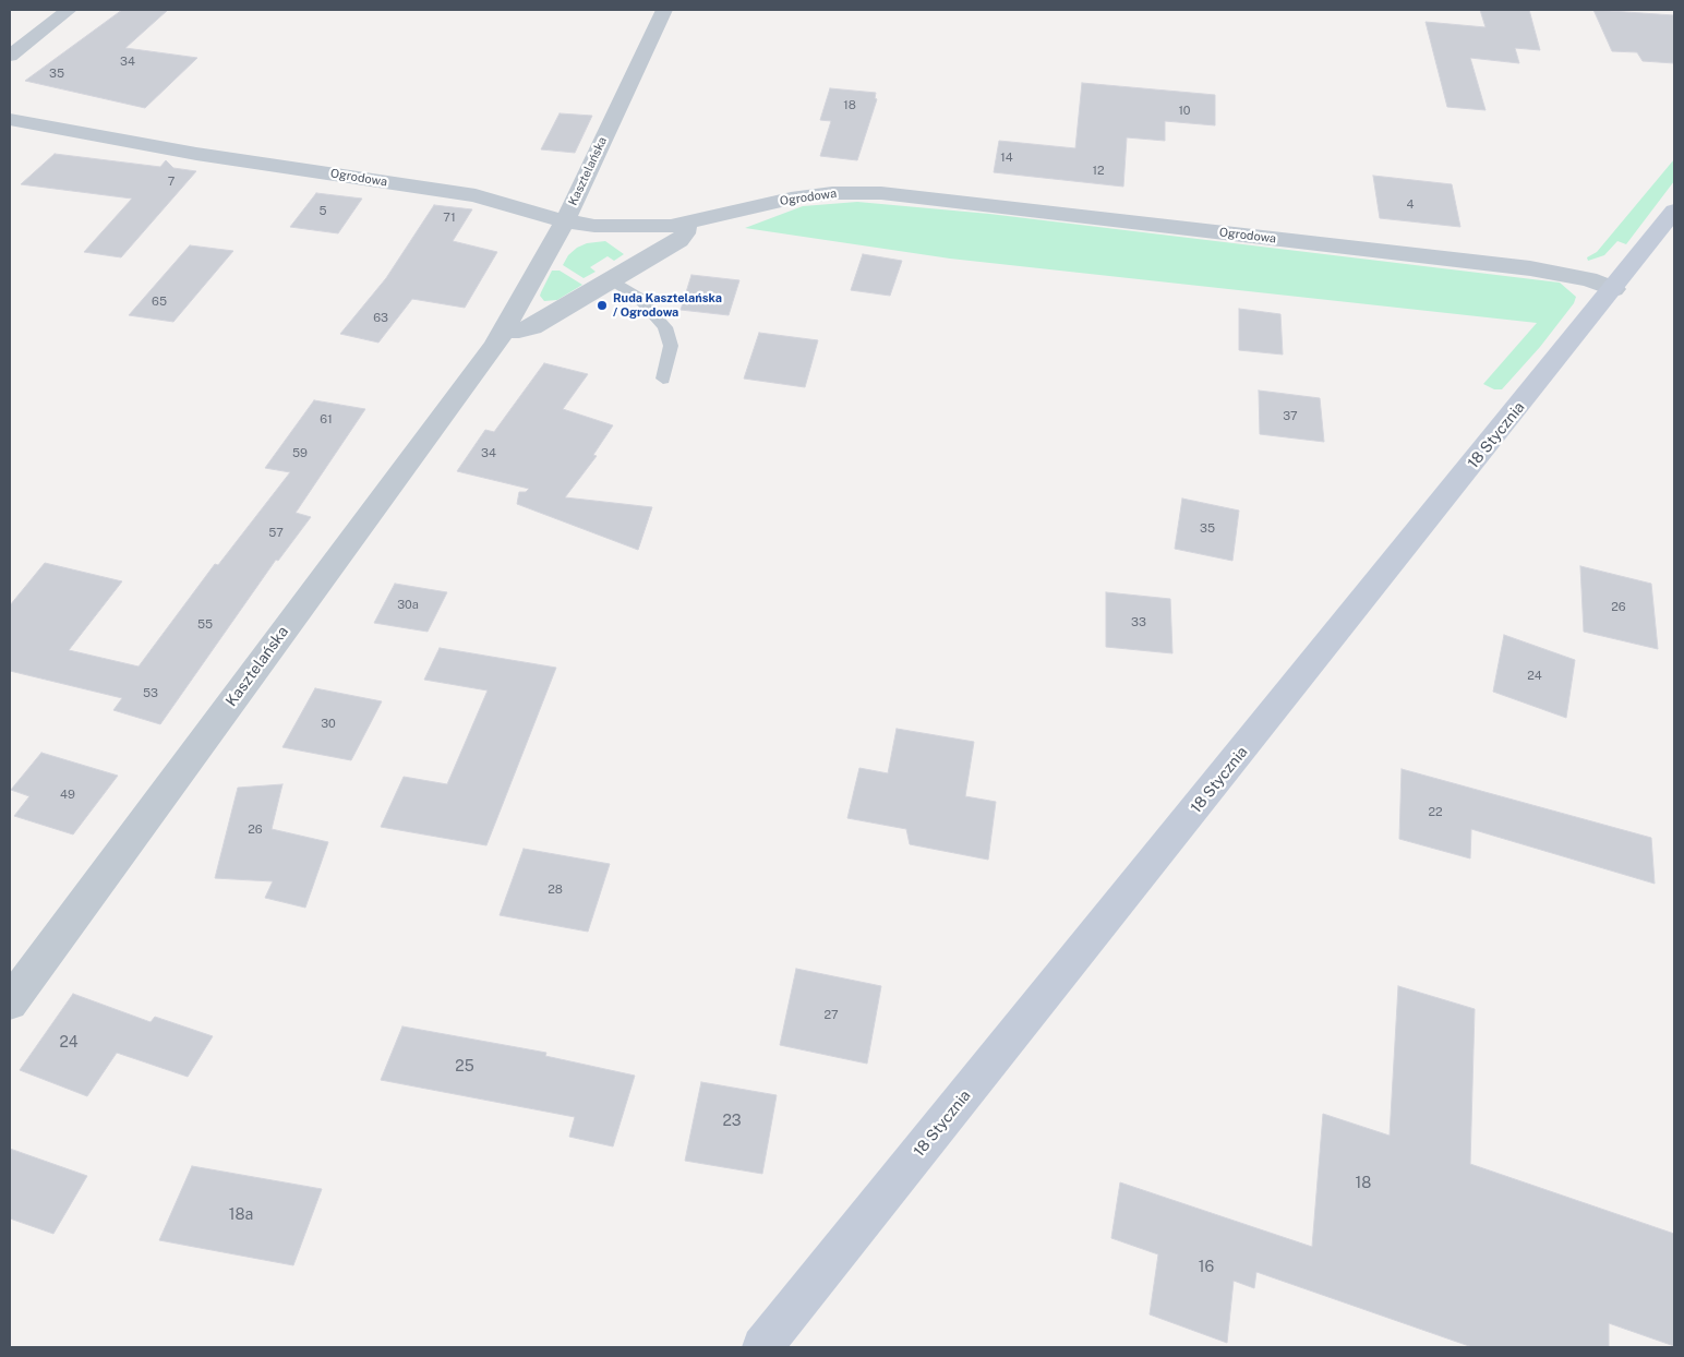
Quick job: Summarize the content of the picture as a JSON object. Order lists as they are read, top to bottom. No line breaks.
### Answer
{"streets":{"main road":["18 Stycznia"],"street":["Kasztelańska","Ogrodowa"]},"crossings":[["Kasztelańska","Ogrodowa"],["Ogrodowa","18 Stycznia"]],"places":["Ruda Kasztelańska / Ogrodowa"],"house_numbers":["34","35","18","10","14","12","7","4","5","71","65","63","37","61","59","34","35","57","30a","26","33","55","24","53","30","49","22","26","28","27","24","25","23","18","18a","16"]}
